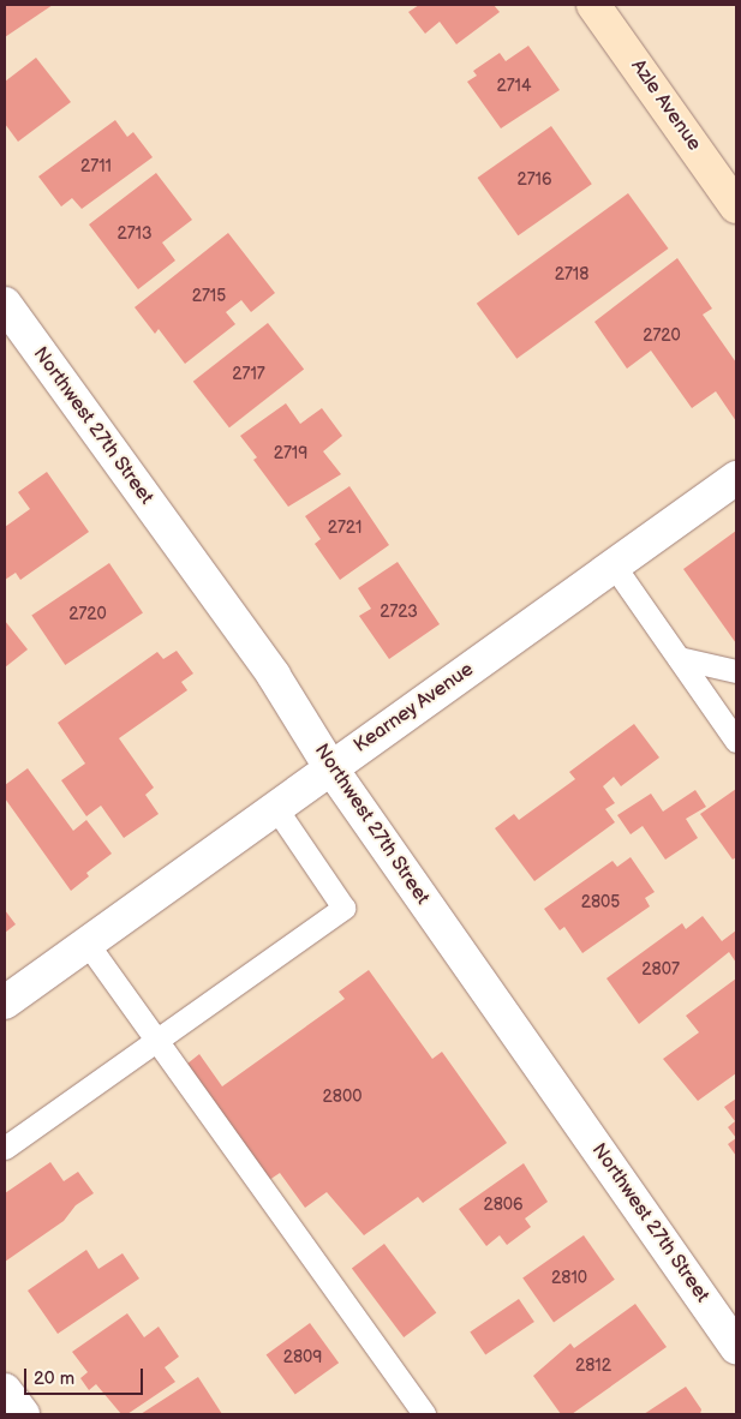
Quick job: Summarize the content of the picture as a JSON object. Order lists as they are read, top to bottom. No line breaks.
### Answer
{"streets":{"main road":["Azle Avenue"],"street":["Northwest 27th Street","Kearney Avenue"]},"crossings":[["Northwest 27th Street","Kearney Avenue"]],"house_numbers":["2714","2711","2716","2713","2718","2715","2720","2717","2719","2721","2723","2720","2805","2807","2800","2806","2810","2809","2812"],"scale_bar":"20 m"}
